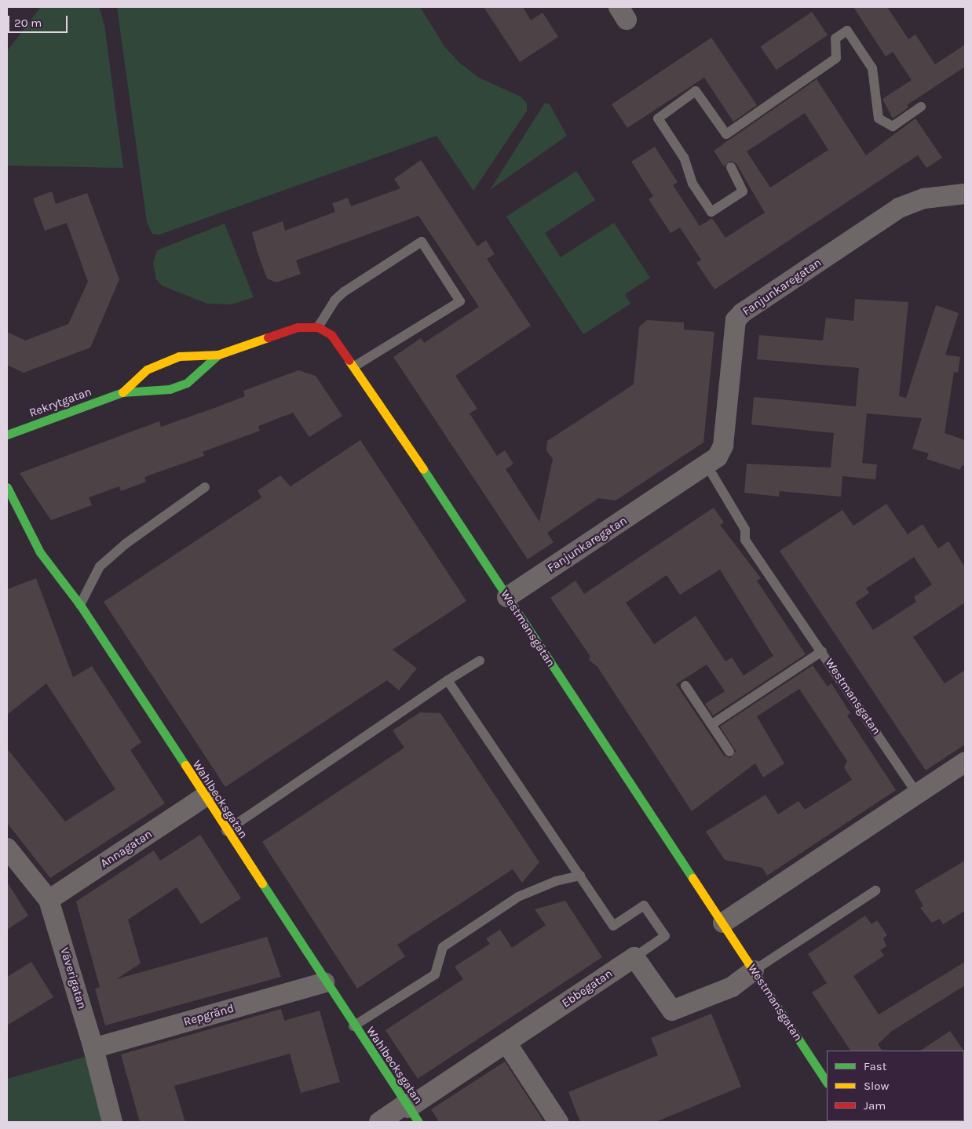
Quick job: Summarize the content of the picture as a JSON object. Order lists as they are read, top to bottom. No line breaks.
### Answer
{"streets":{"street":["Fanjunkaregatan","Rekrytgatan","Westmansgatan","Wahlbecksgatan","Annagatan","Väverigatan","Ebbegatan","Repgränd"]},"crossings":[["Fanjunkaregatan","Westmansgatan"],["Rekrytgatan","Westmansgatan"],["Wahlbecksgatan","Annagatan"],["Wahlbecksgatan","Ebbegatan"],["Wahlbecksgatan","Repgränd"],["Annagatan","Väverigatan"],["Väverigatan","Repgränd"]],"legend":["Fast","Slow","Jam"],"scale_bar":"20 m"}
